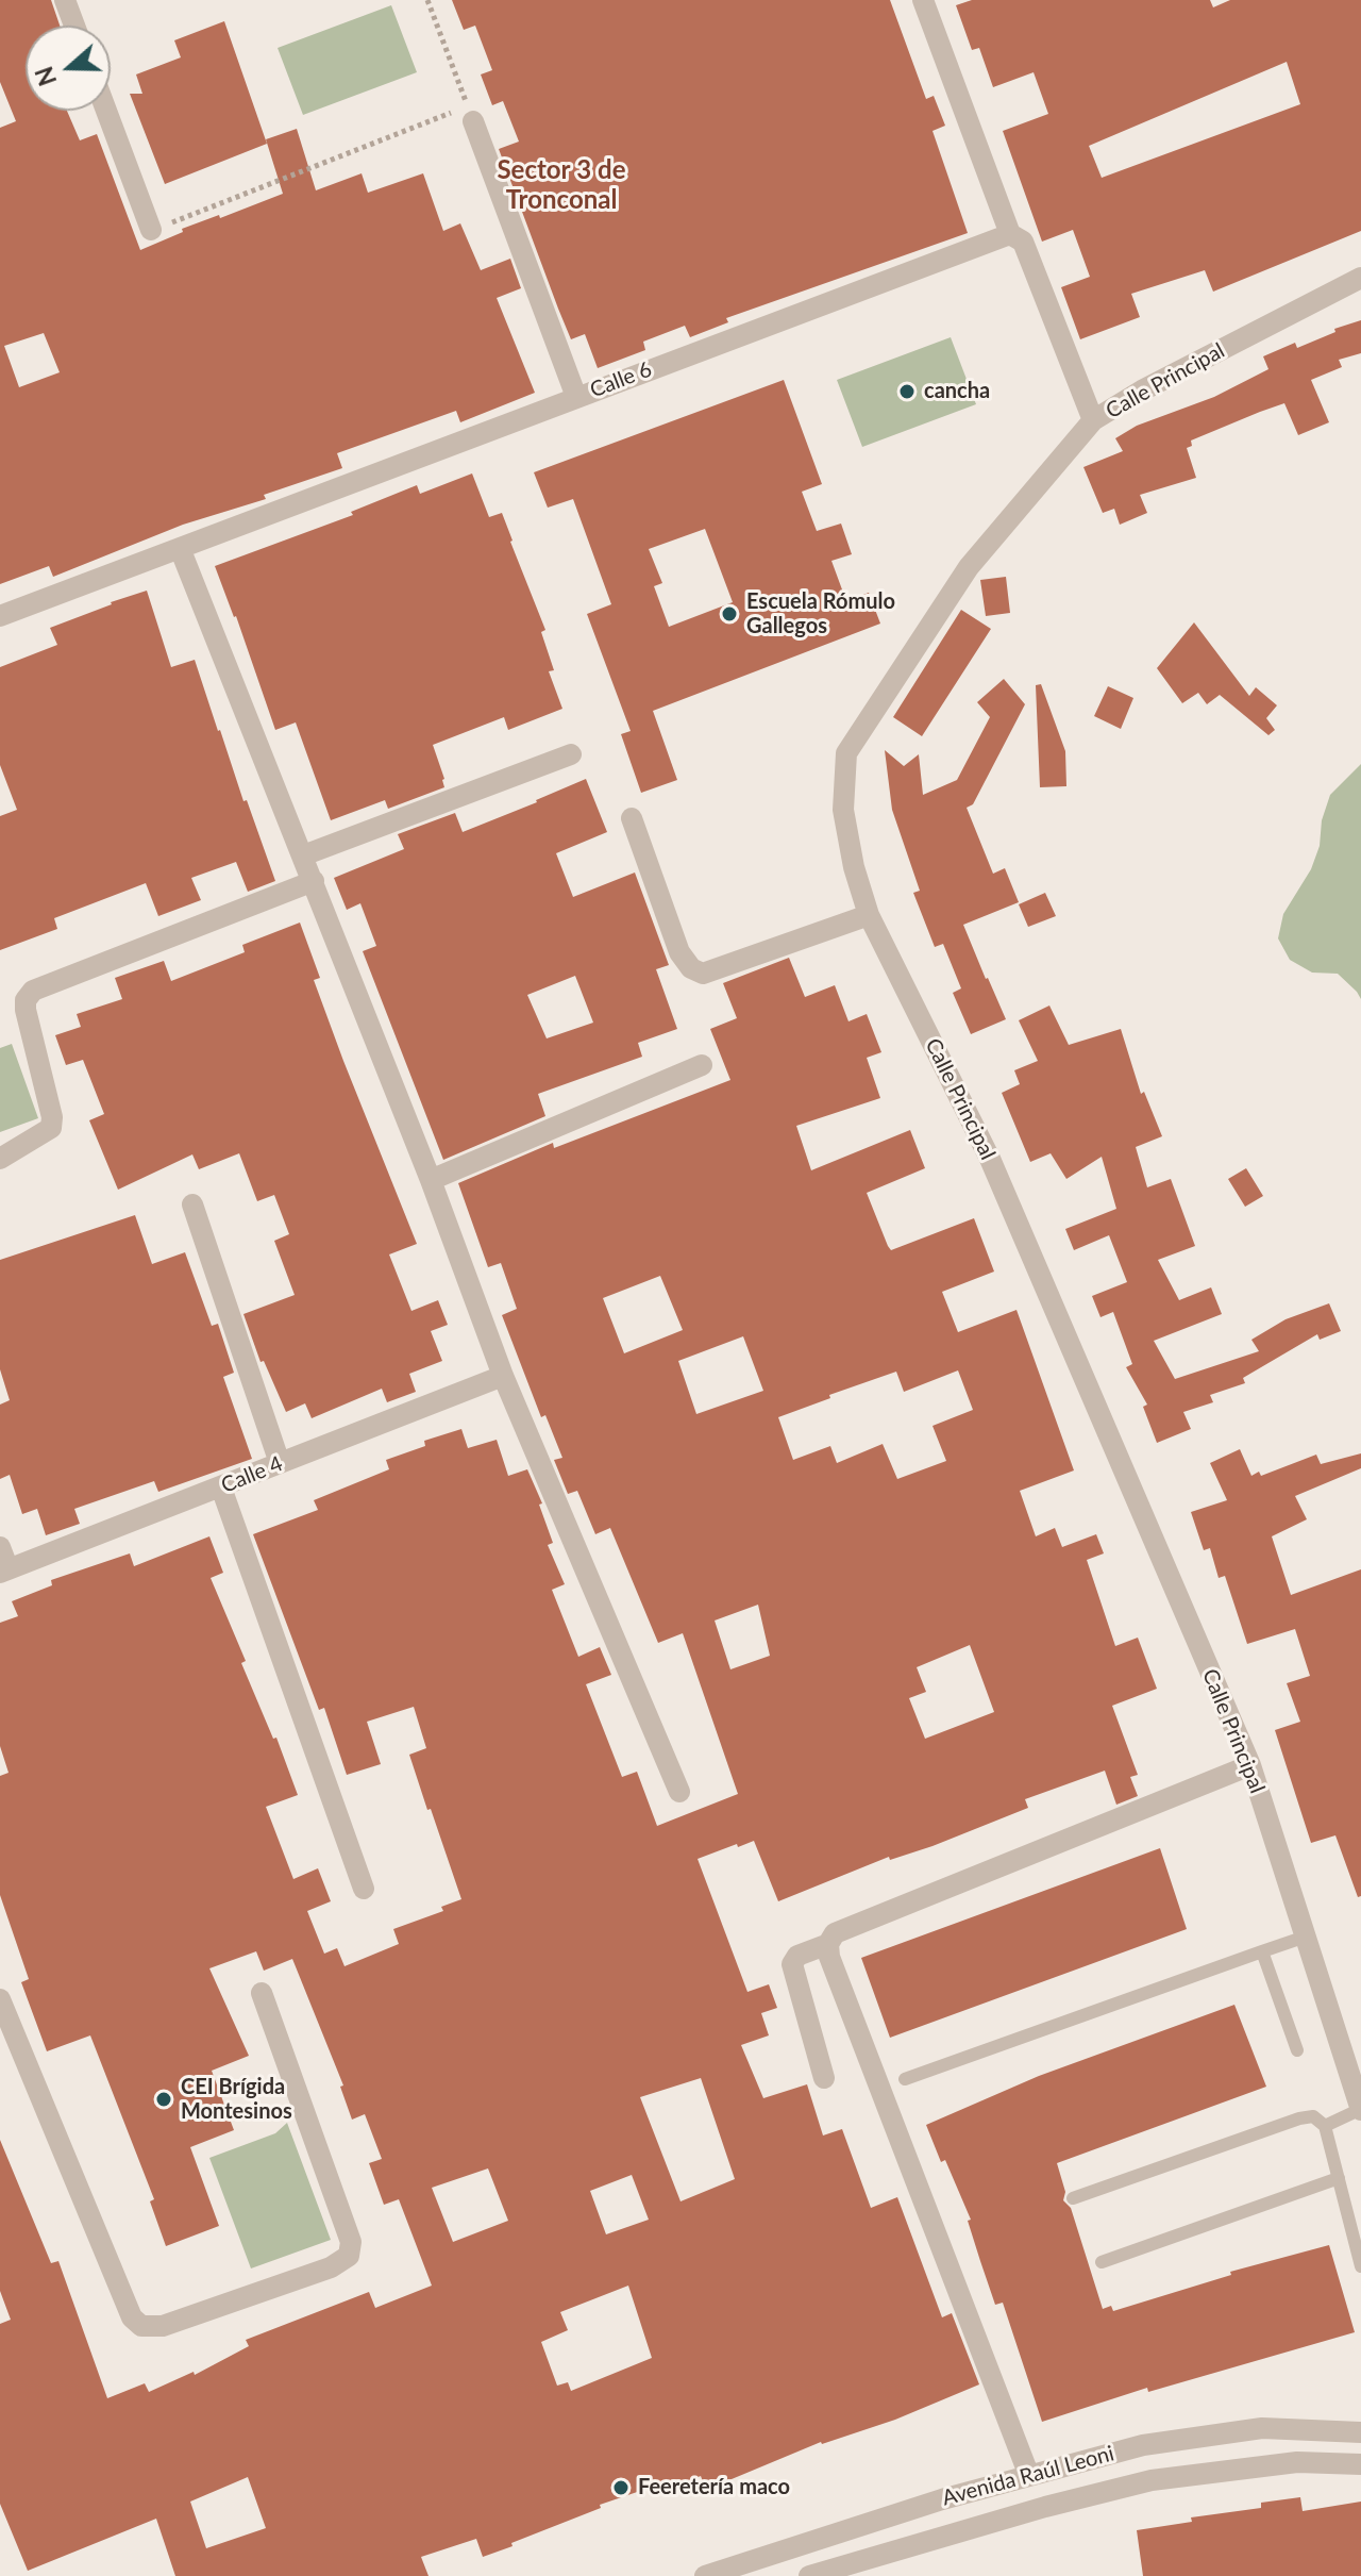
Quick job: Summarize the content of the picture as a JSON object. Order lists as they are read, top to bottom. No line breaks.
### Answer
{"streets":{"street":["Calle 6","Calle Principal","Calle 4","Avenida Raúl Leoni"]},"districts":["Sector 3 de Tronconal"],"places":["cancha","Escuela Rómulo Gallegos","CEI Brígida Montesinos","Feeretería maco"],"north":"left"}
